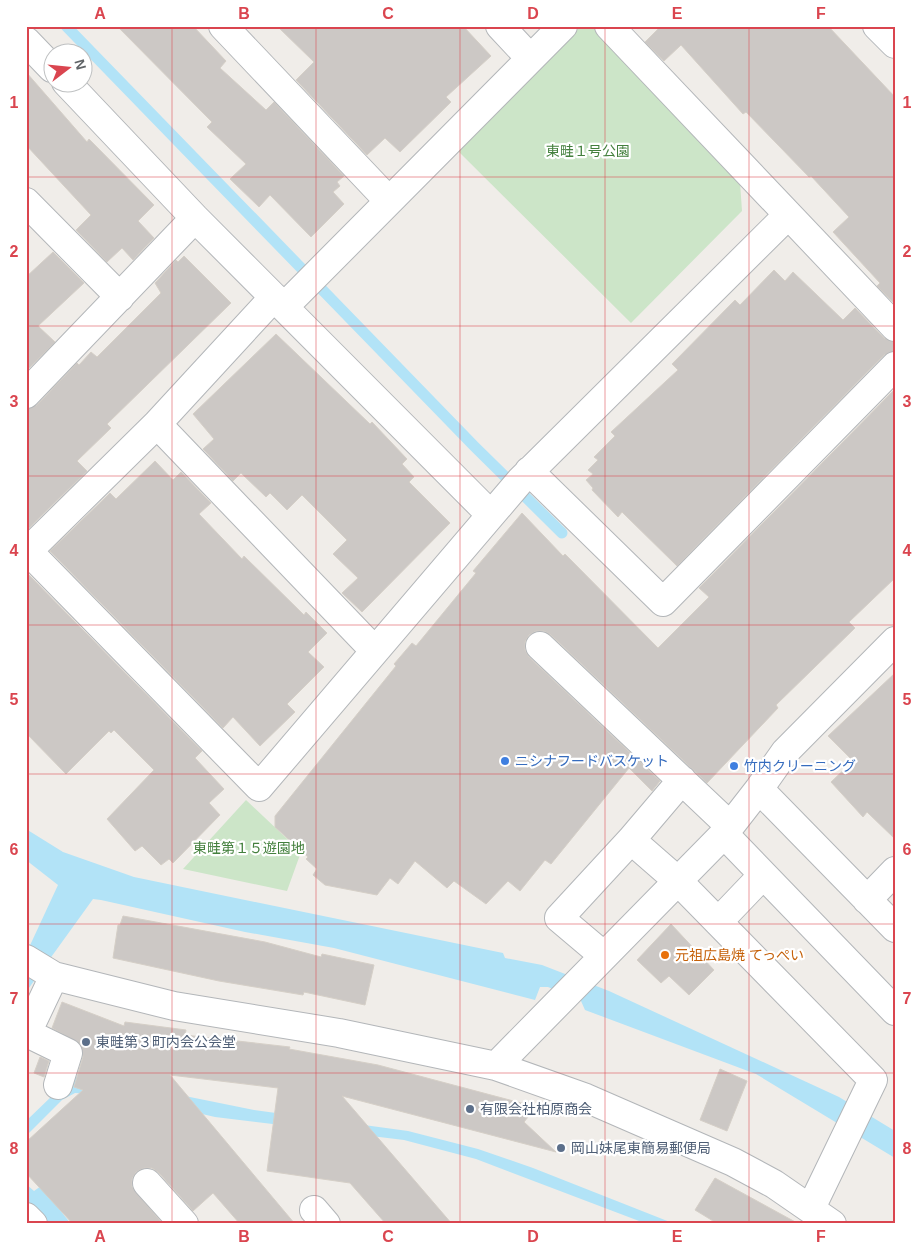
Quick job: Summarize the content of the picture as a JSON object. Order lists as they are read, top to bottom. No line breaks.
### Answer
{"parks":["東畦１号公園","東畦第１５遊園地"],"places":["ニシナフードバスケット","竹内クリーニング","元祖広島焼 てっぺい","東畦第３町内会公会堂","有限会社柏原商会","岡山妹尾東簡易郵便局"],"north":"right","grid":{"columns":["A","B","C","D","E","F"],"rows":["1","2","3","4","5","6","7","8"]}}
